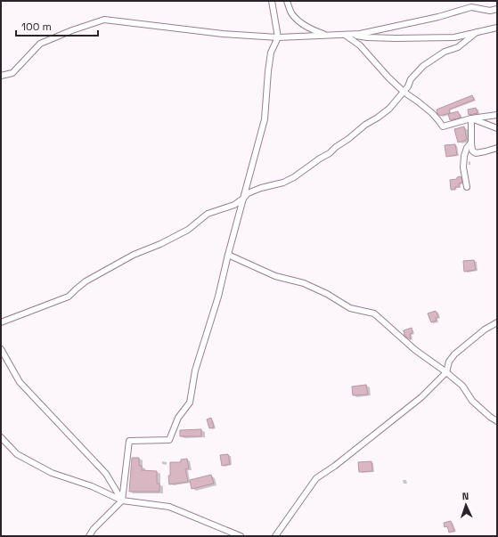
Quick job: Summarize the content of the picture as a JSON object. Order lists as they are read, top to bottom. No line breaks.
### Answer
{"scale_bar":"100 m","north":"top"}
